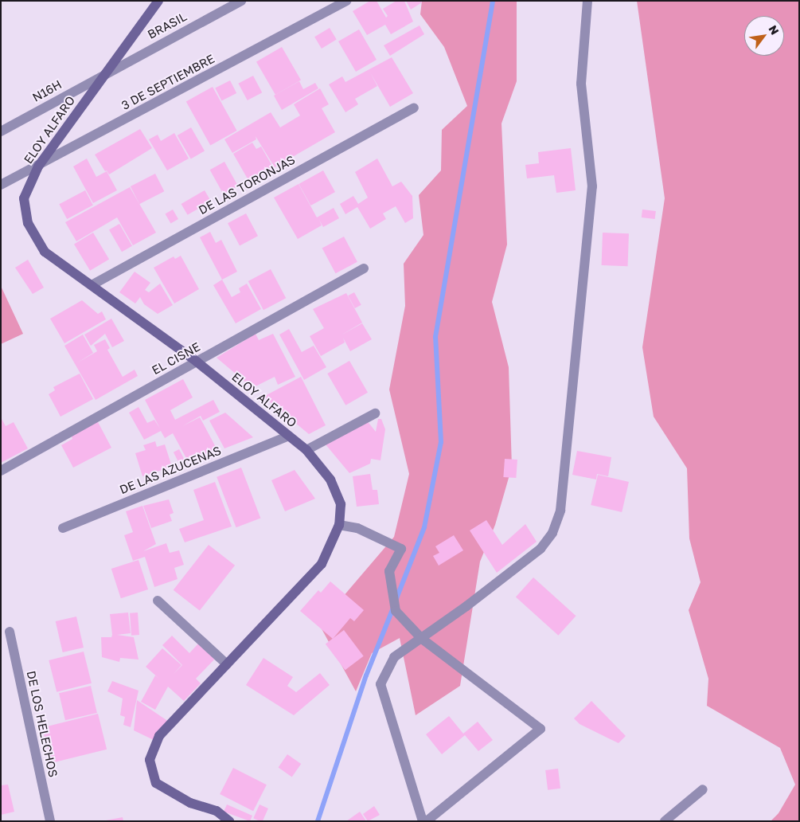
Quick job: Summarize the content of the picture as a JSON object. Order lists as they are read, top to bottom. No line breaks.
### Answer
{"streets":{"street":["BRASIL","3 DE SEPTIEMBRE","N16H","ELOY ALFARO","DE LAS TORONJAS","EL CISNE","DE LAS AZUCENAS","DE LOS HELECHOS"]},"crossings":[["BRASIL","N16H"],["BRASIL","ELOY ALFARO"],["3 DE SEPTIEMBRE","ELOY ALFARO"],["N16H","ELOY ALFARO"],["ELOY ALFARO","DE LAS TORONJAS"],["ELOY ALFARO","EL CISNE"],["ELOY ALFARO","DE LAS AZUCENAS"]],"north":"top right"}
